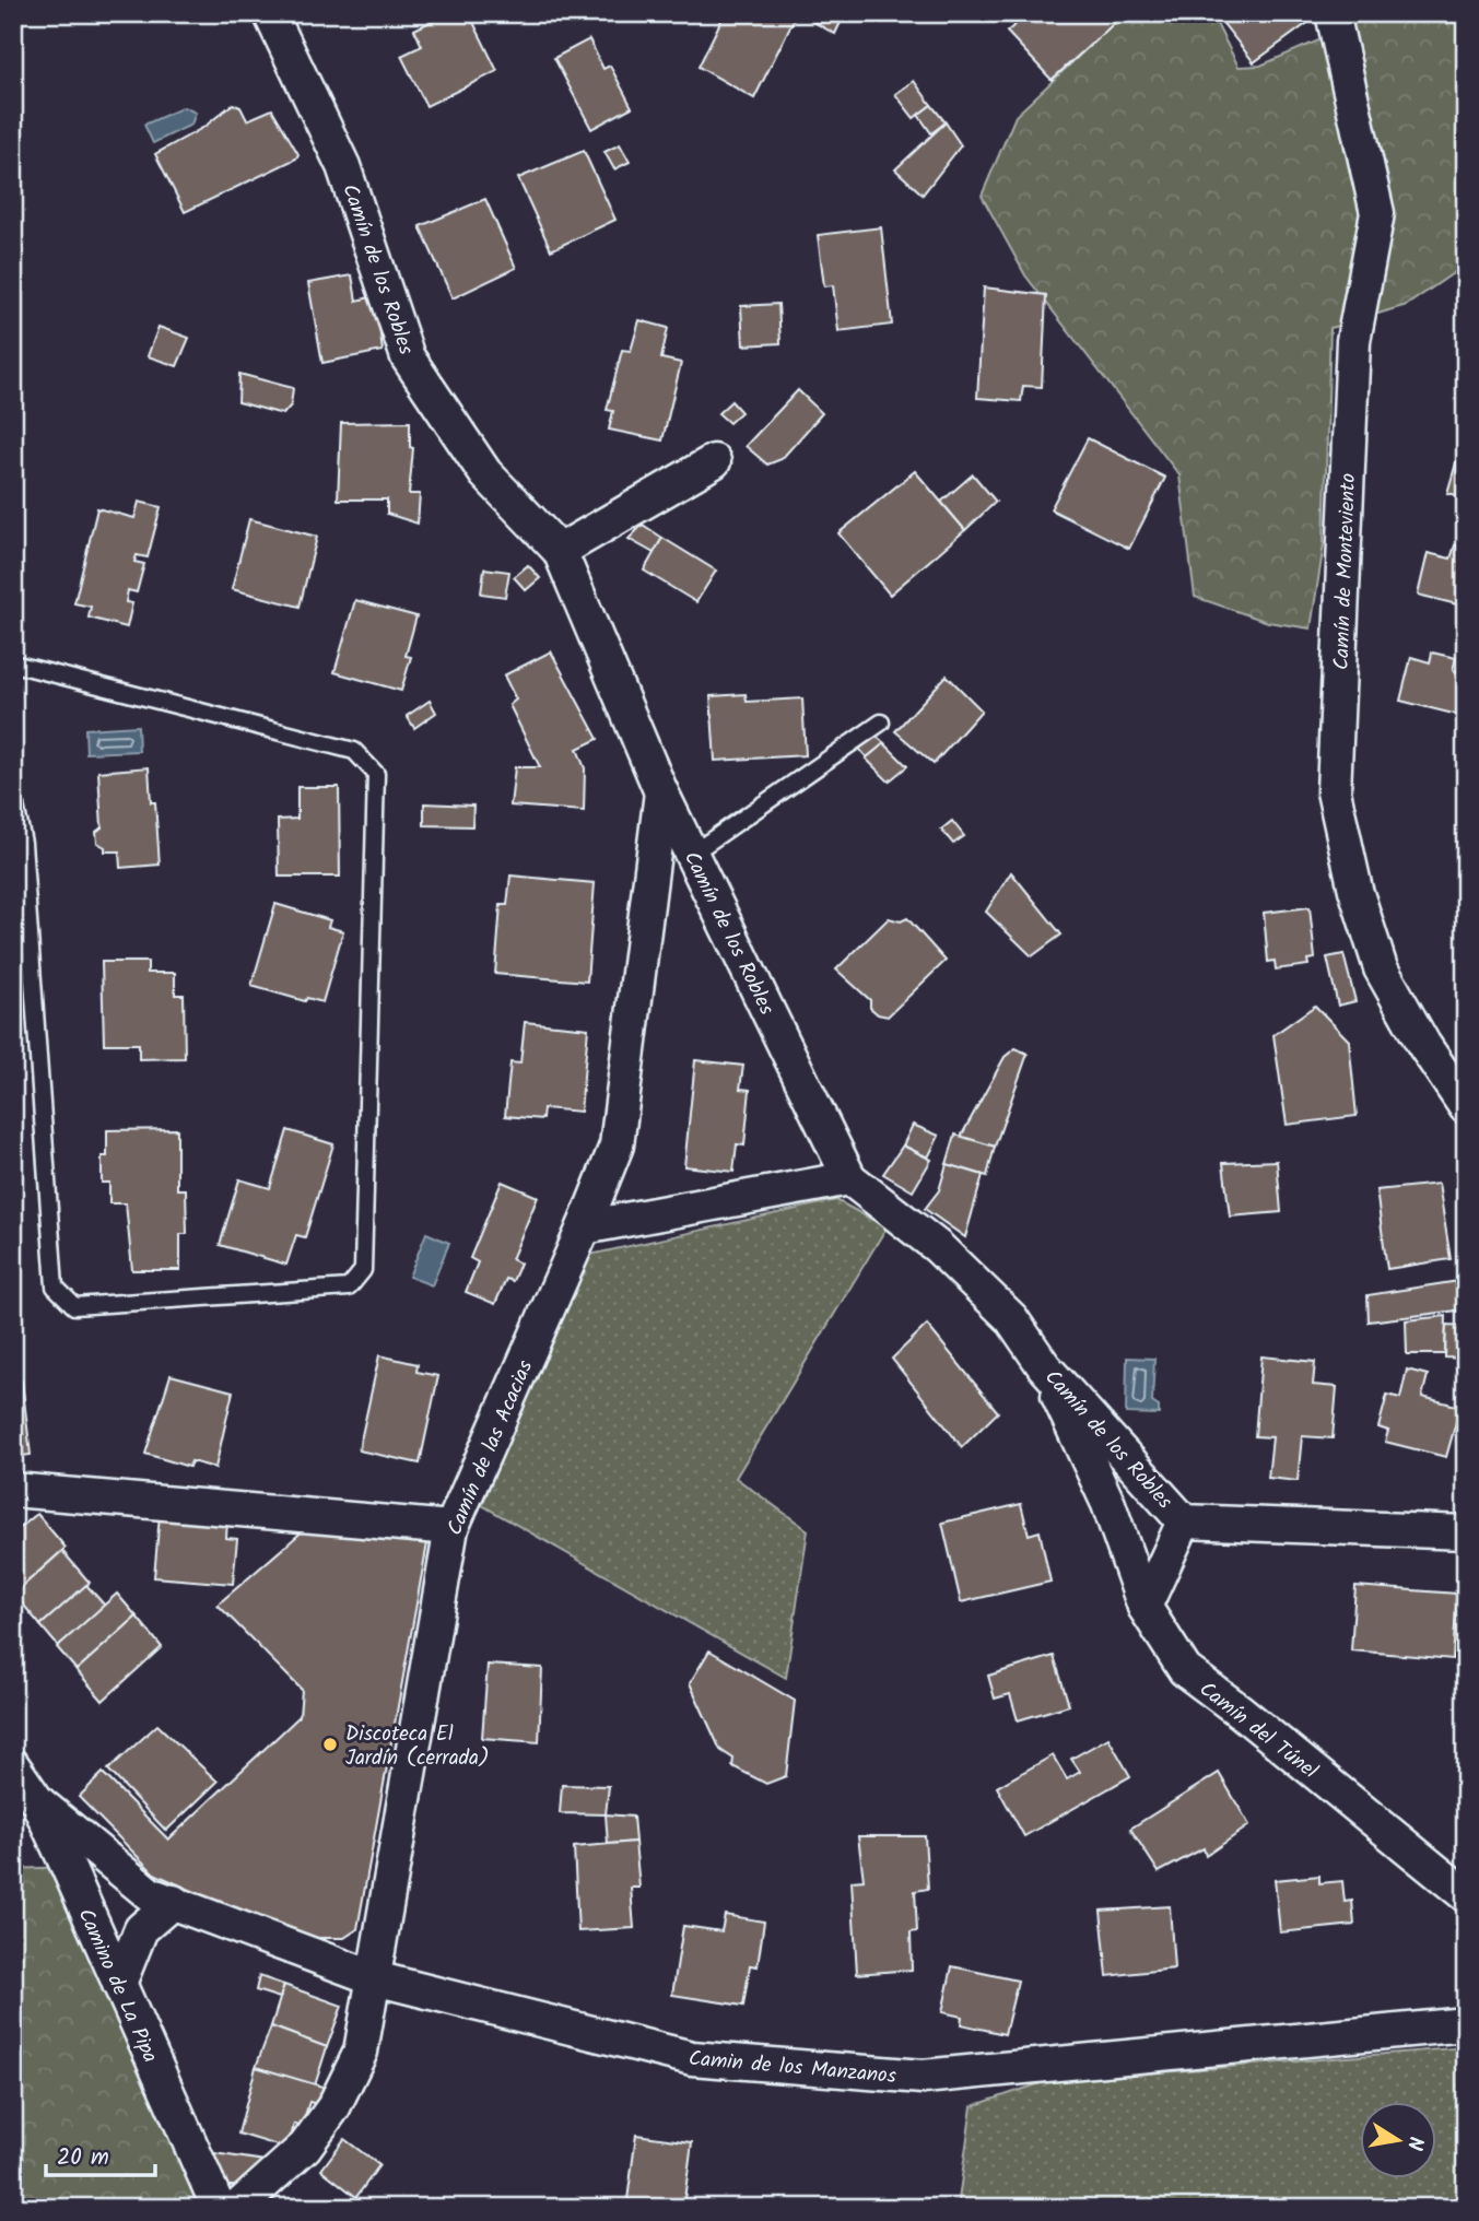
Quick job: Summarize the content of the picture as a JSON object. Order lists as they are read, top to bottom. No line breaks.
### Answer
{"streets":{"street":["Camín de los Robles","Camín de Monteviento","Camín de las Acacias","Camín del Túnel","Camino de La Pipa","Camin de los Manzanos"]},"crossings":[["Camín de los Robles","Camín de las Acacias"],["Camín de los Robles","Camín del Túnel"],["Camín de las Acacias","Camin de los Manzanos"],["Camino de La Pipa","Camin de los Manzanos"]],"places":["Discoteca El Jardín (cerrada)"],"scale_bar":"20 m","north":"right"}
